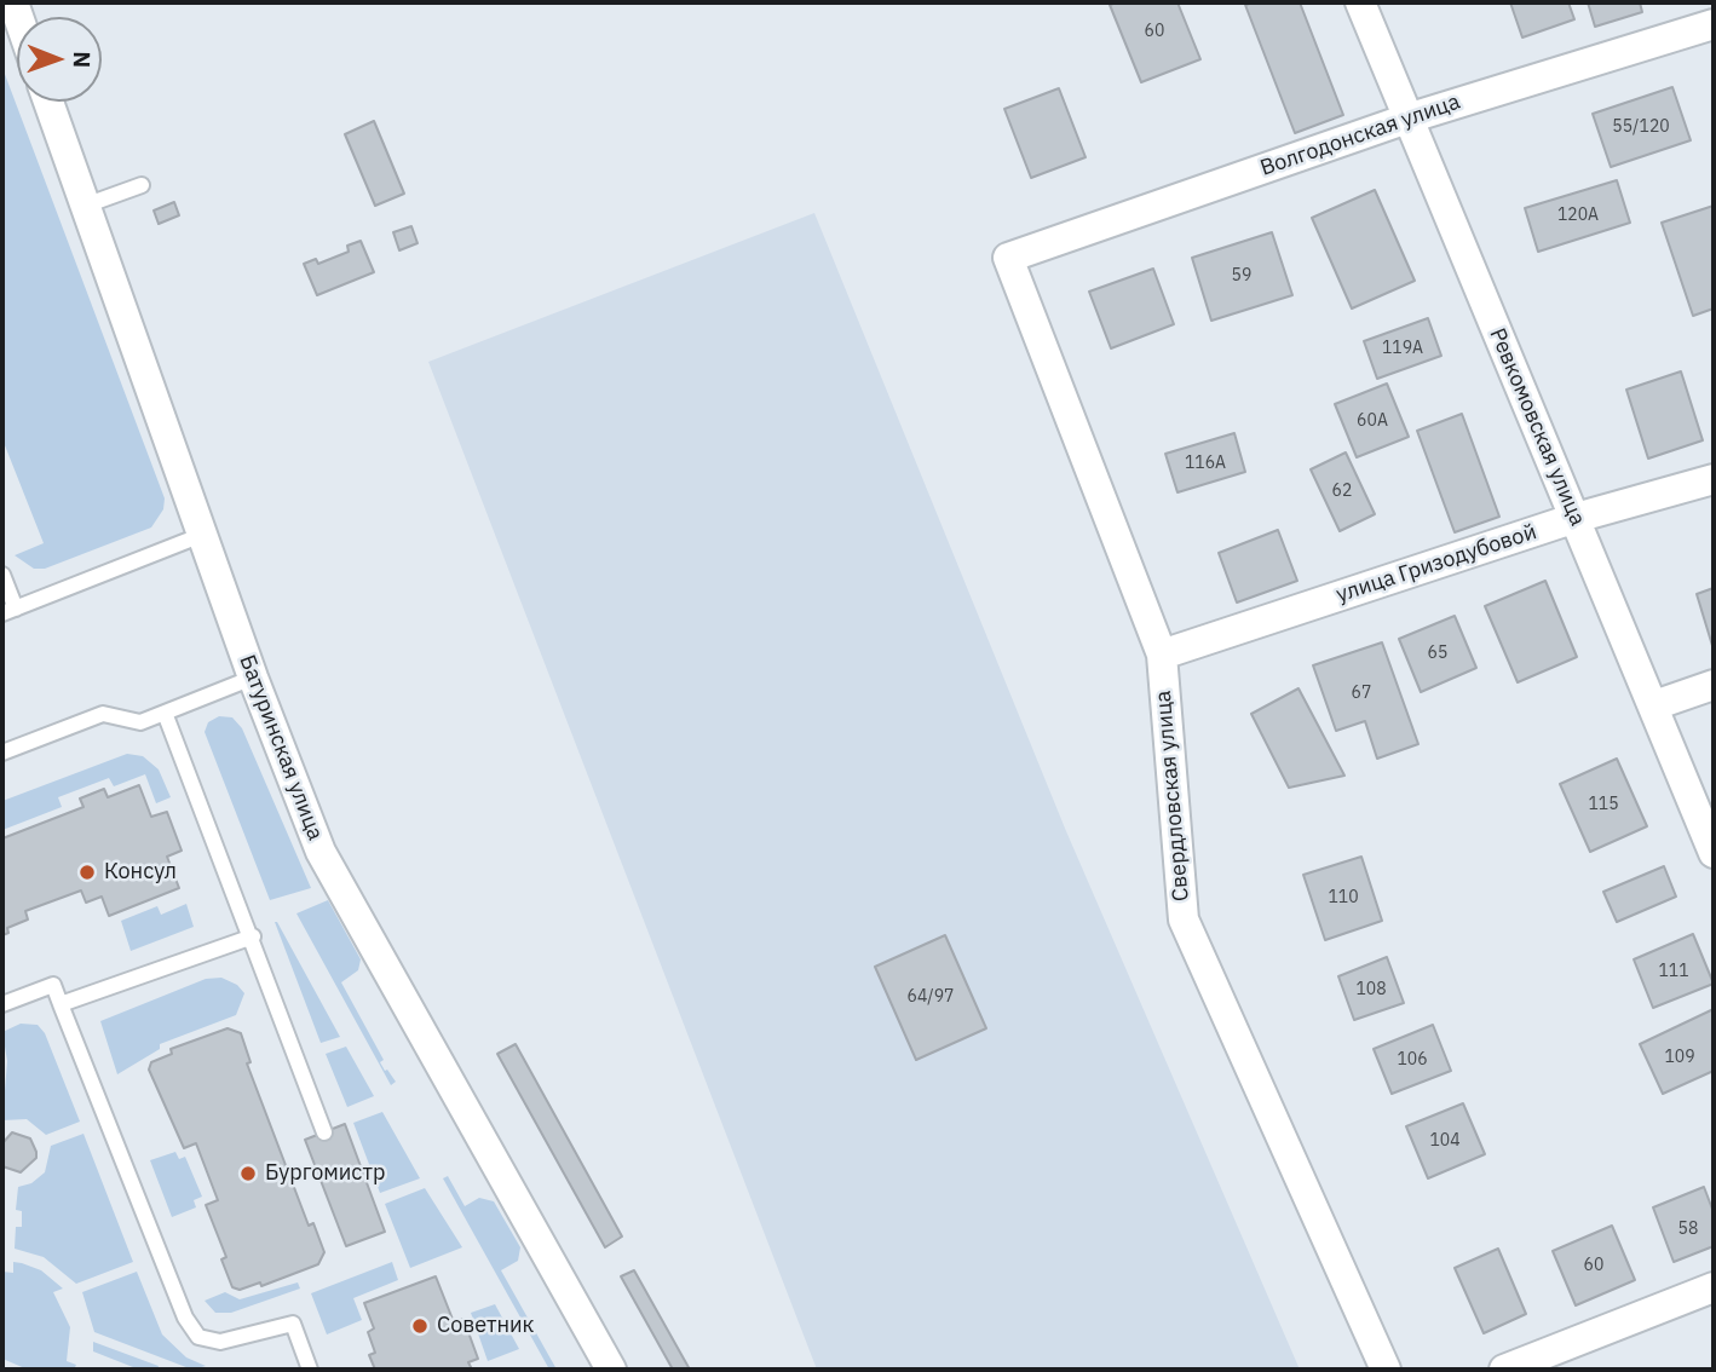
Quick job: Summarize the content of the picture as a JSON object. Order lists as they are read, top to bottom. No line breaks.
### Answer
{"streets":{"street":["Волгодонская улица","Ревкомовская улица","улица Гризодубовой","Батуринская улица","Свердловская улица"]},"crossings":[["Волгодонская улица","Ревкомовская улица"],["Волгодонская улица","Свердловская улица"],["Ревкомовская улица","улица Гризодубовой"],["улица Гризодубовой","Свердловская улица"]],"places":["Консул","Бургомистр","Советник"],"house_numbers":["60","55/120","120А","59","119А","60А","116А","62","65","67","115","110","111","108","64/97","109","106","104","58","60"],"north":"right"}
